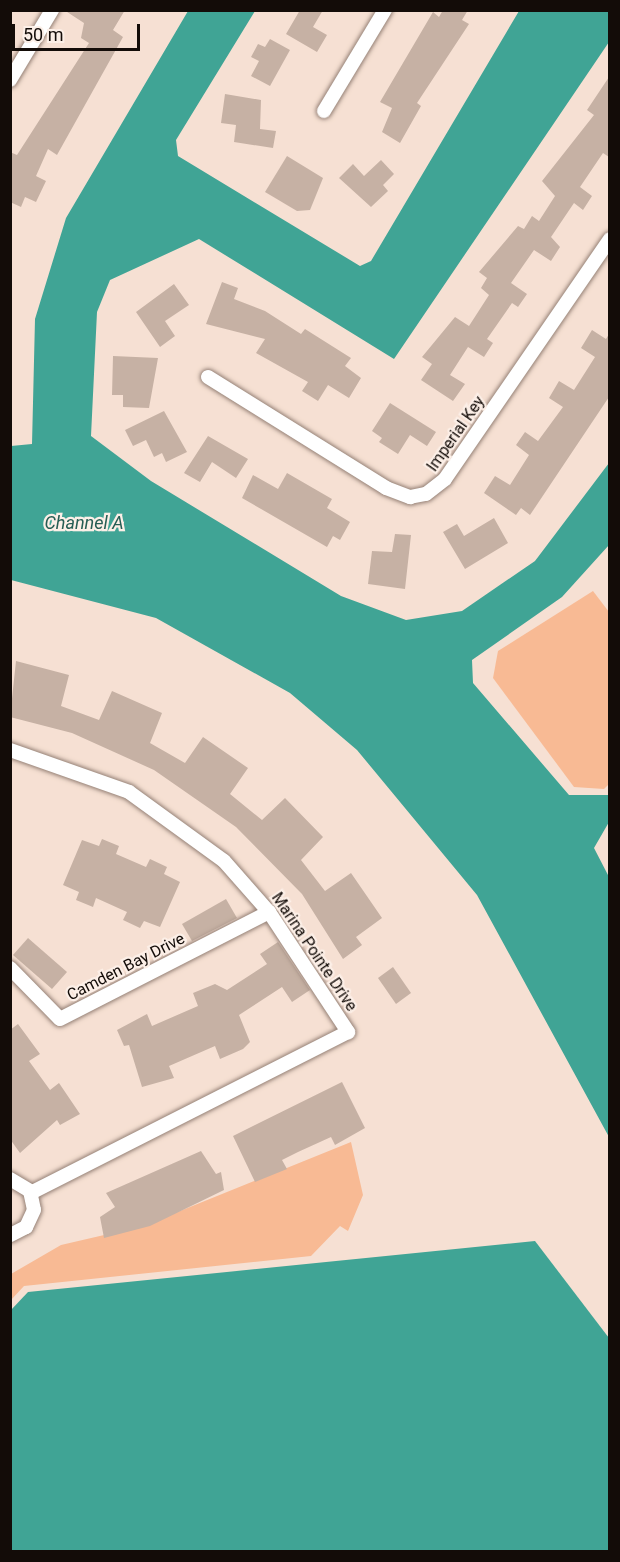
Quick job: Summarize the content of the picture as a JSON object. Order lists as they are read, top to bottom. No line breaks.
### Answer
{"streets":{"street":["Imperial Key","Marina Pointe Drive","Camden Bay Drive"]},"crossings":[["Marina Pointe Drive","Camden Bay Drive"]],"water":["Channel A"],"scale_bar":"50 m"}
